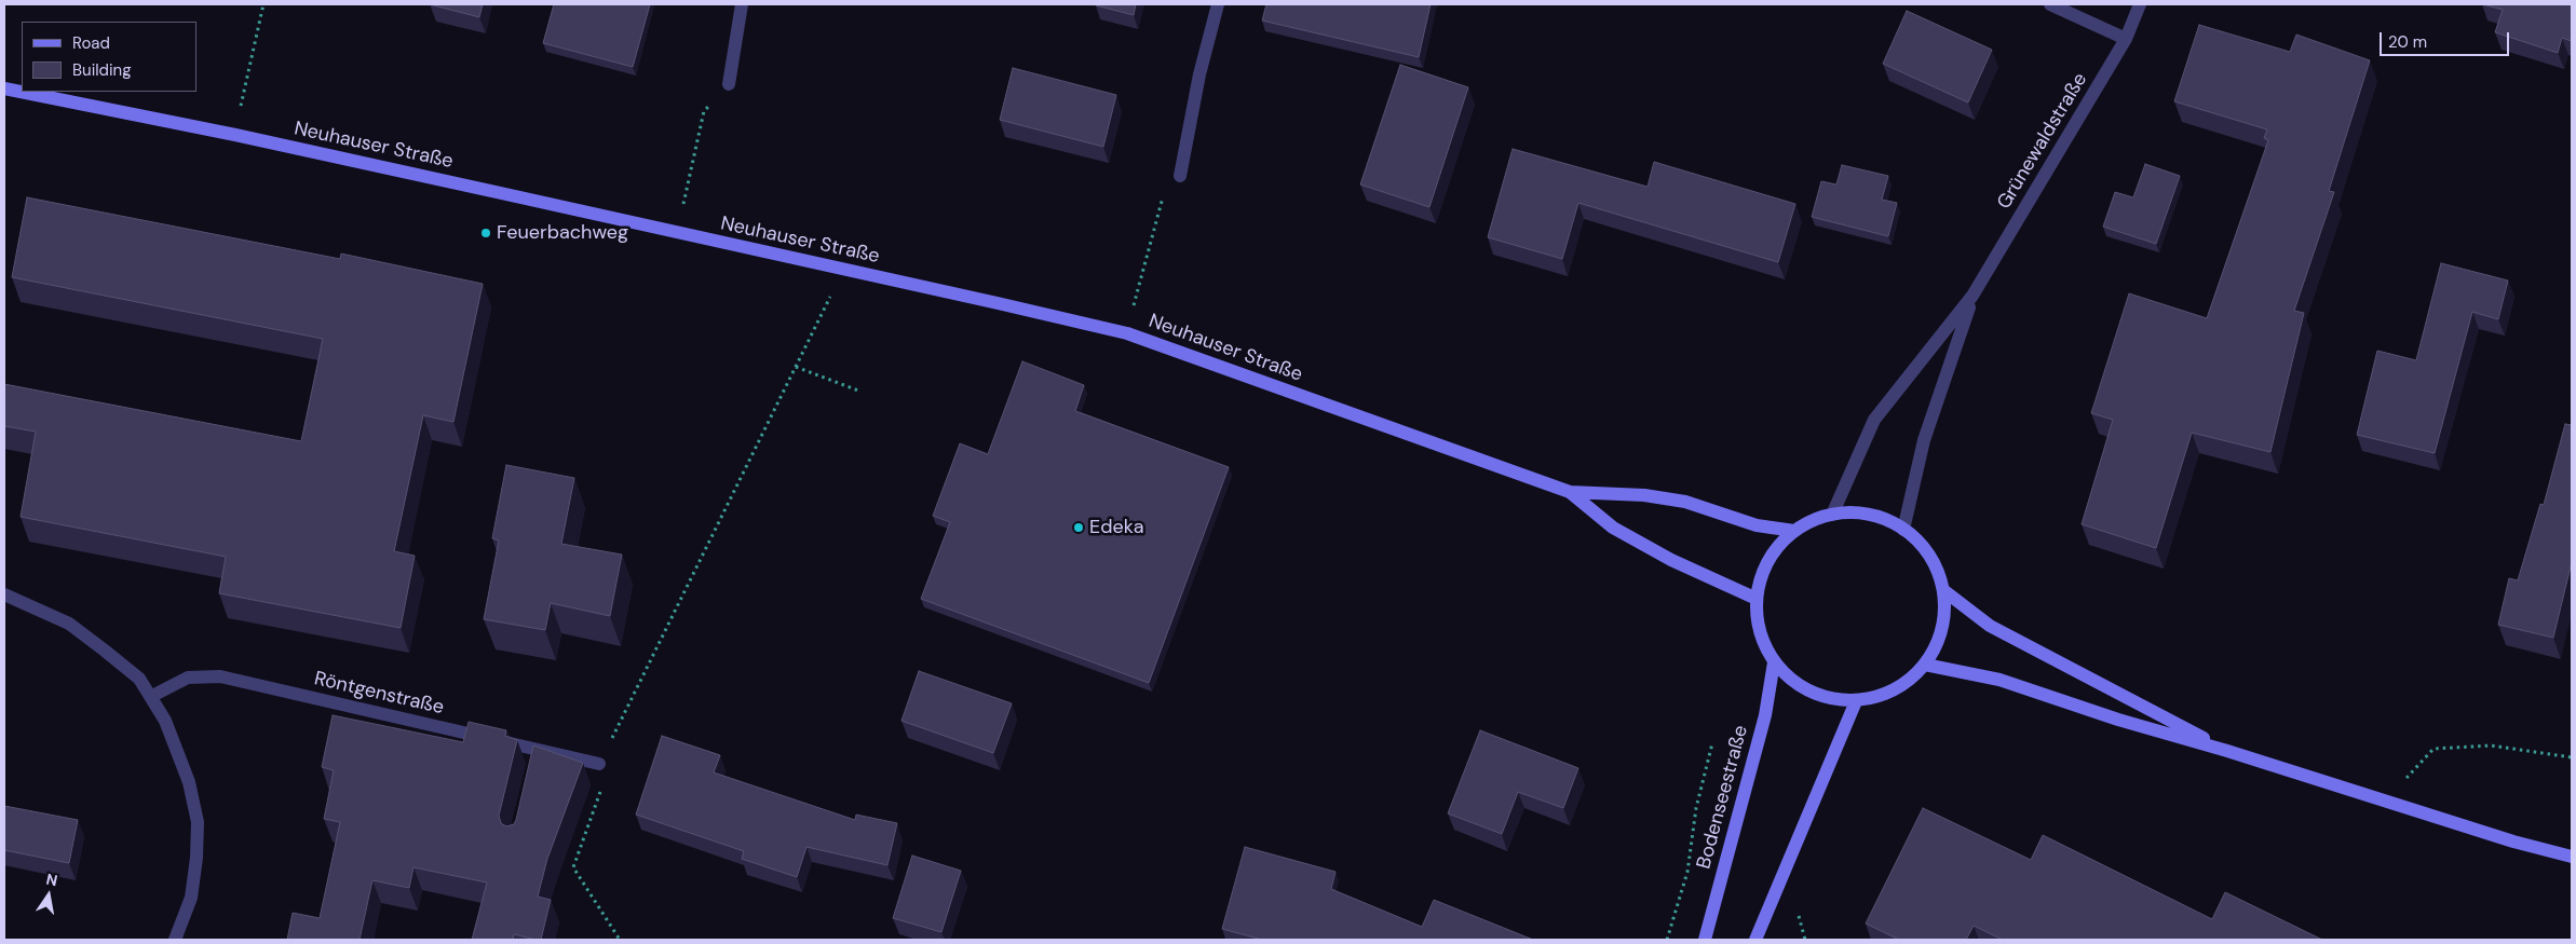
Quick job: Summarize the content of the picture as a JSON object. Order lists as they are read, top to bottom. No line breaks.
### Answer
{"streets":{"street":["Grünewaldstraße","Neuhauser Straße","Röntgenstraße","Bodenseestraße"]},"crossings":[["Grünewaldstraße","Neuhauser Straße"],["Grünewaldstraße","Bodenseestraße"],["Neuhauser Straße","Bodenseestraße"]],"places":["Feuerbachweg","Edeka"],"legend":["Road","Building"],"scale_bar":"20 m","north":"top"}
